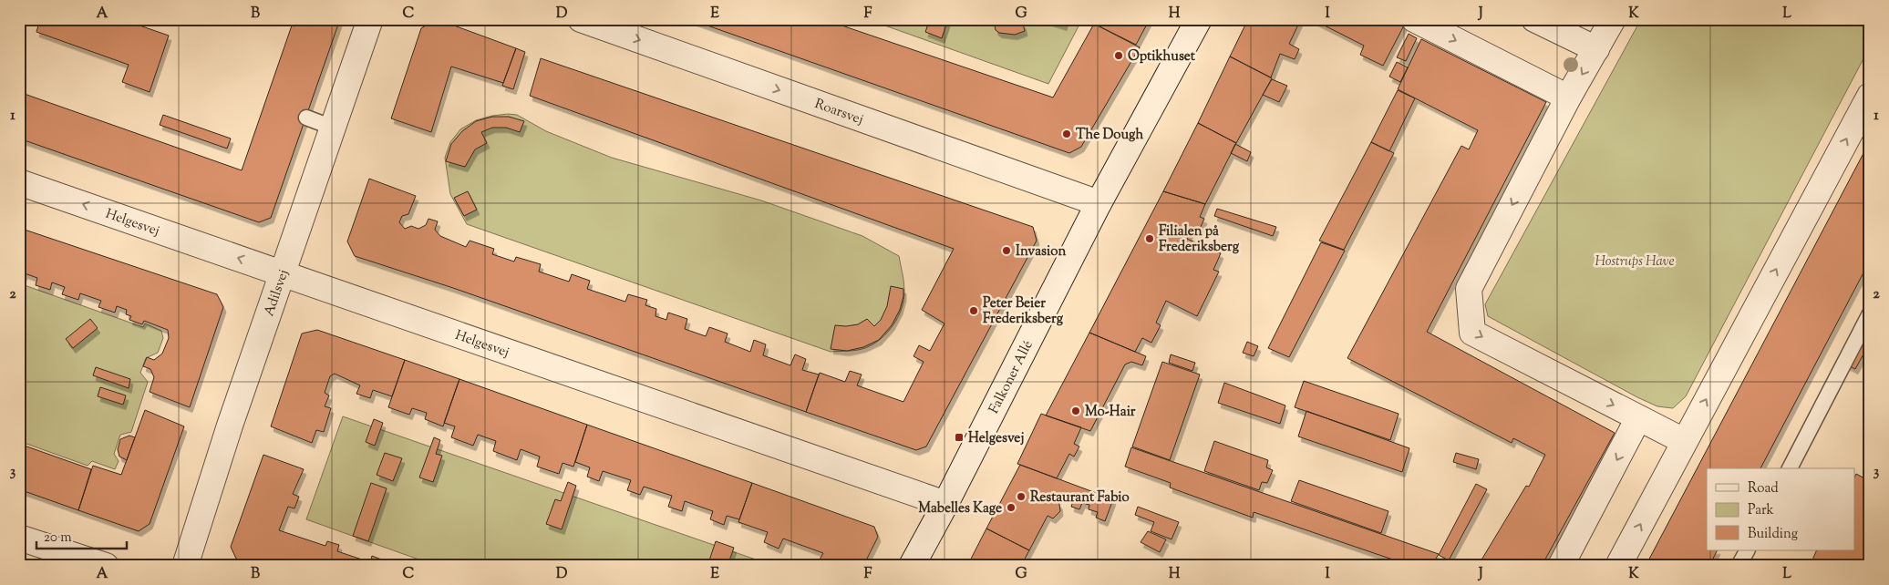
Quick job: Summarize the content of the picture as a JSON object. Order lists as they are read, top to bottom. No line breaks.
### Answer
{"streets":{"street":["Roarsvej","Helgesvej","Adilsvej","Falkoner Allé"]},"crossings":[["Roarsvej","Falkoner Allé"],["Helgesvej","Adilsvej"],["Helgesvej","Falkoner Allé"]],"one_way":["Roarsvej"],"parks":["Hostrups Have"],"places":{"other":["Optikhuset","The Dough","Filialen på Frederiksberg","Invasion","Peter Beier Frederiksberg","Mo-Hair","Restaurant Fabio","Mabelles Kage"],"transit":["Helgesvej"]},"legend":["Road","Park","Building"],"scale_bar":"20 m","grid":{"columns":["A","B","C","D","E","F","G","H","I","J","K","L"],"rows":["1","2","3"]}}
